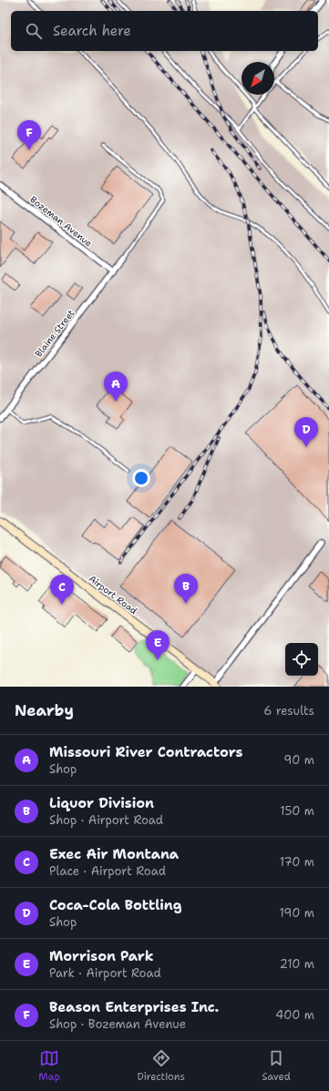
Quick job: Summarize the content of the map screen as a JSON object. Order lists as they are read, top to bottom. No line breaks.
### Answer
{"streets":{"street":["Bozeman Avenue","Blaine Street","Airport Road"]},"crossings":[["Bozeman Avenue","Blaine Street"]],"north":"bottom left","page":{"search":"Search here","pins":["F","A","D","B","C","E"],"heading":["Nearby","6 results"],"list":[{"mark":"A","name":"Missouri River Contractors","note":"Shop","value":"90 m"},{"mark":"B","name":"Liquor Division","note":"Shop · Airport Road","value":"150 m"},{"mark":"C","name":"Exec Air Montana","note":"Place · Airport Road","value":"170 m"},{"mark":"D","name":"Coca-Cola Bottling","note":"Shop","value":"190 m"},{"mark":"E","name":"Morrison Park","note":"Park · Airport Road","value":"210 m"},{"mark":"F","name":"Beason Enterprises Inc.","note":"Shop · Bozeman Avenue","value":"400 m"}],"nav":["Map","Directions","Saved"]}}
